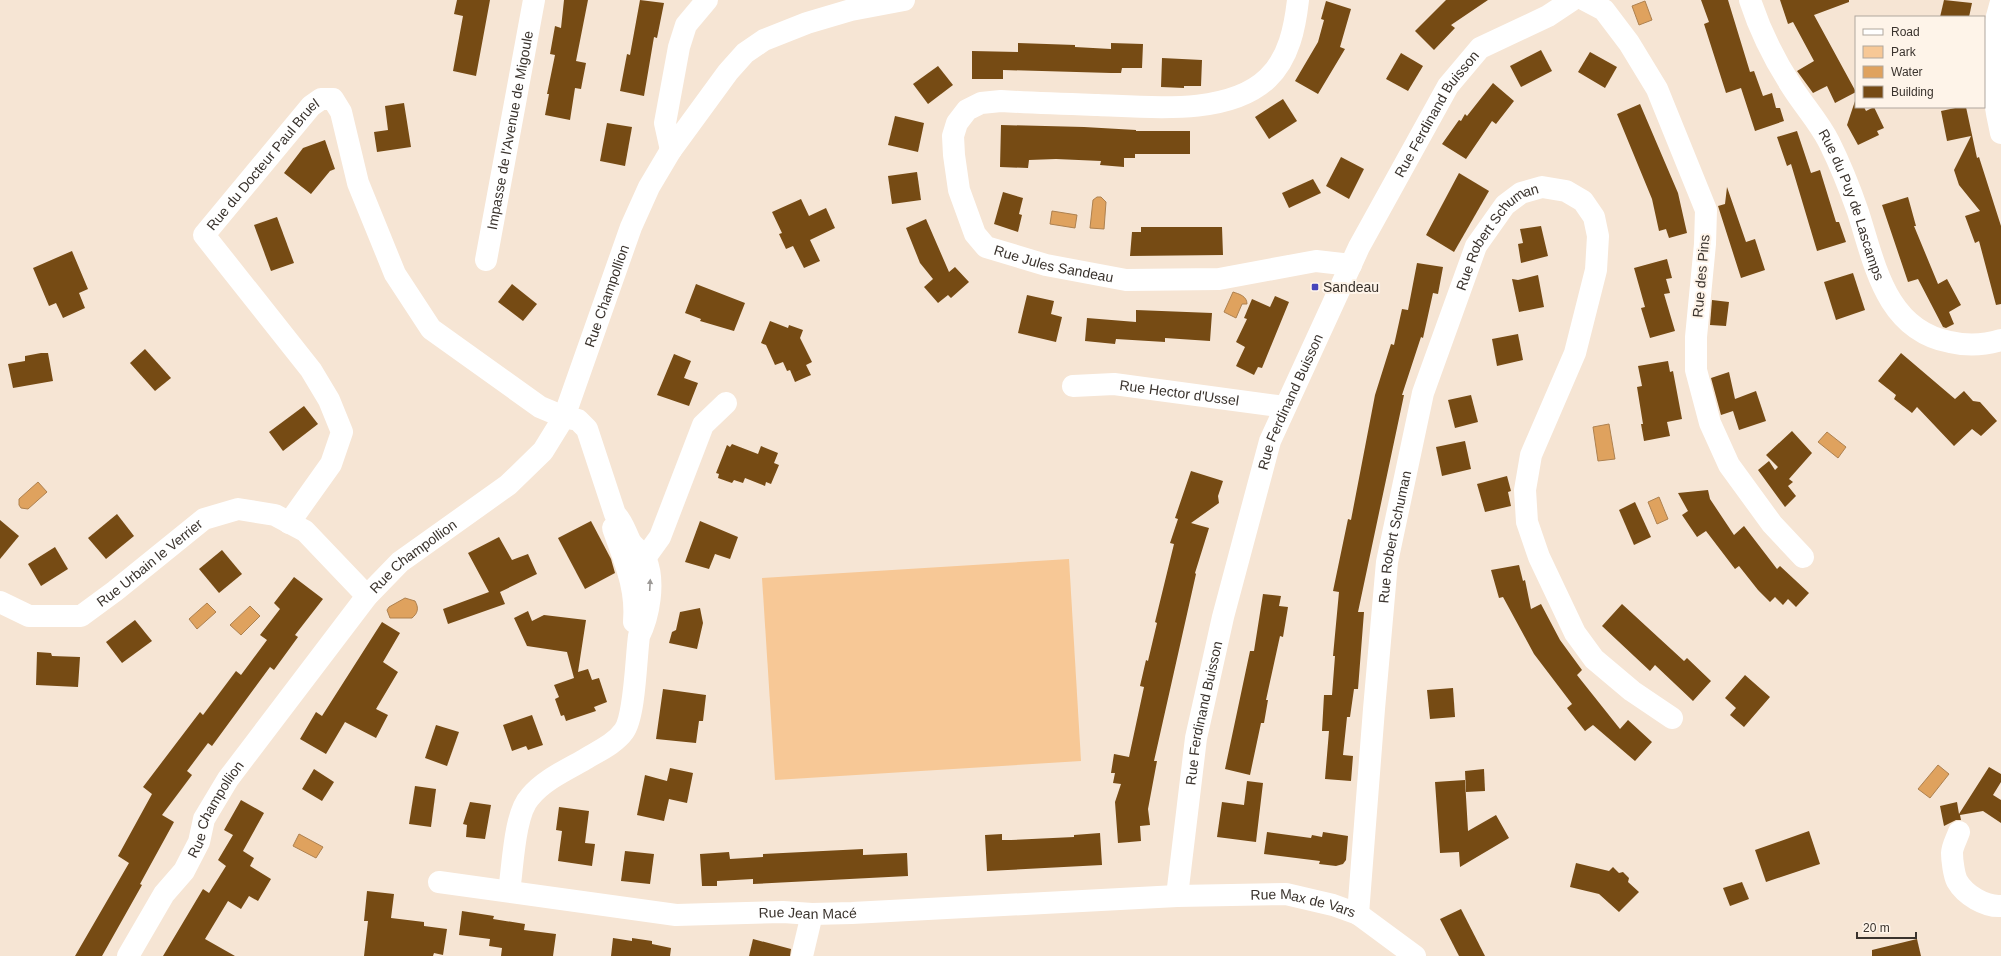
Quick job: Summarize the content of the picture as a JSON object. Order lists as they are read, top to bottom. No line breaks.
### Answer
{"streets":{"street":["Rue Ferdinand Buisson","Impasse de l'Avenue de Migoule","Rue du Docteur Paul Bruel","Rue du Puy de Lascamps","Rue Robert Schuman","Rue Jules Sandeau","Rue des Pins","Rue Champollion","Rue Hector d'Ussel","Rue Urbain le Verrier","Rue Max de Vars","Rue Jean Macé"]},"crossings":[["Rue Ferdinand Buisson","Rue Jules Sandeau"],["Rue Ferdinand Buisson","Rue Hector d'Ussel"],["Rue Ferdinand Buisson","Rue Max de Vars"],["Rue Ferdinand Buisson","Rue Jean Macé"],["Rue du Docteur Paul Bruel","Rue Champollion"],["Rue du Docteur Paul Bruel","Rue Urbain le Verrier"],["Rue Robert Schuman","Rue Max de Vars"],["Rue Champollion","Rue Urbain le Verrier"],["Rue Max de Vars","Rue Jean Macé"]],"places":{"transit":["Sandeau"]},"legend":["Road","Park","Water","Building"],"scale_bar":"20 m"}
